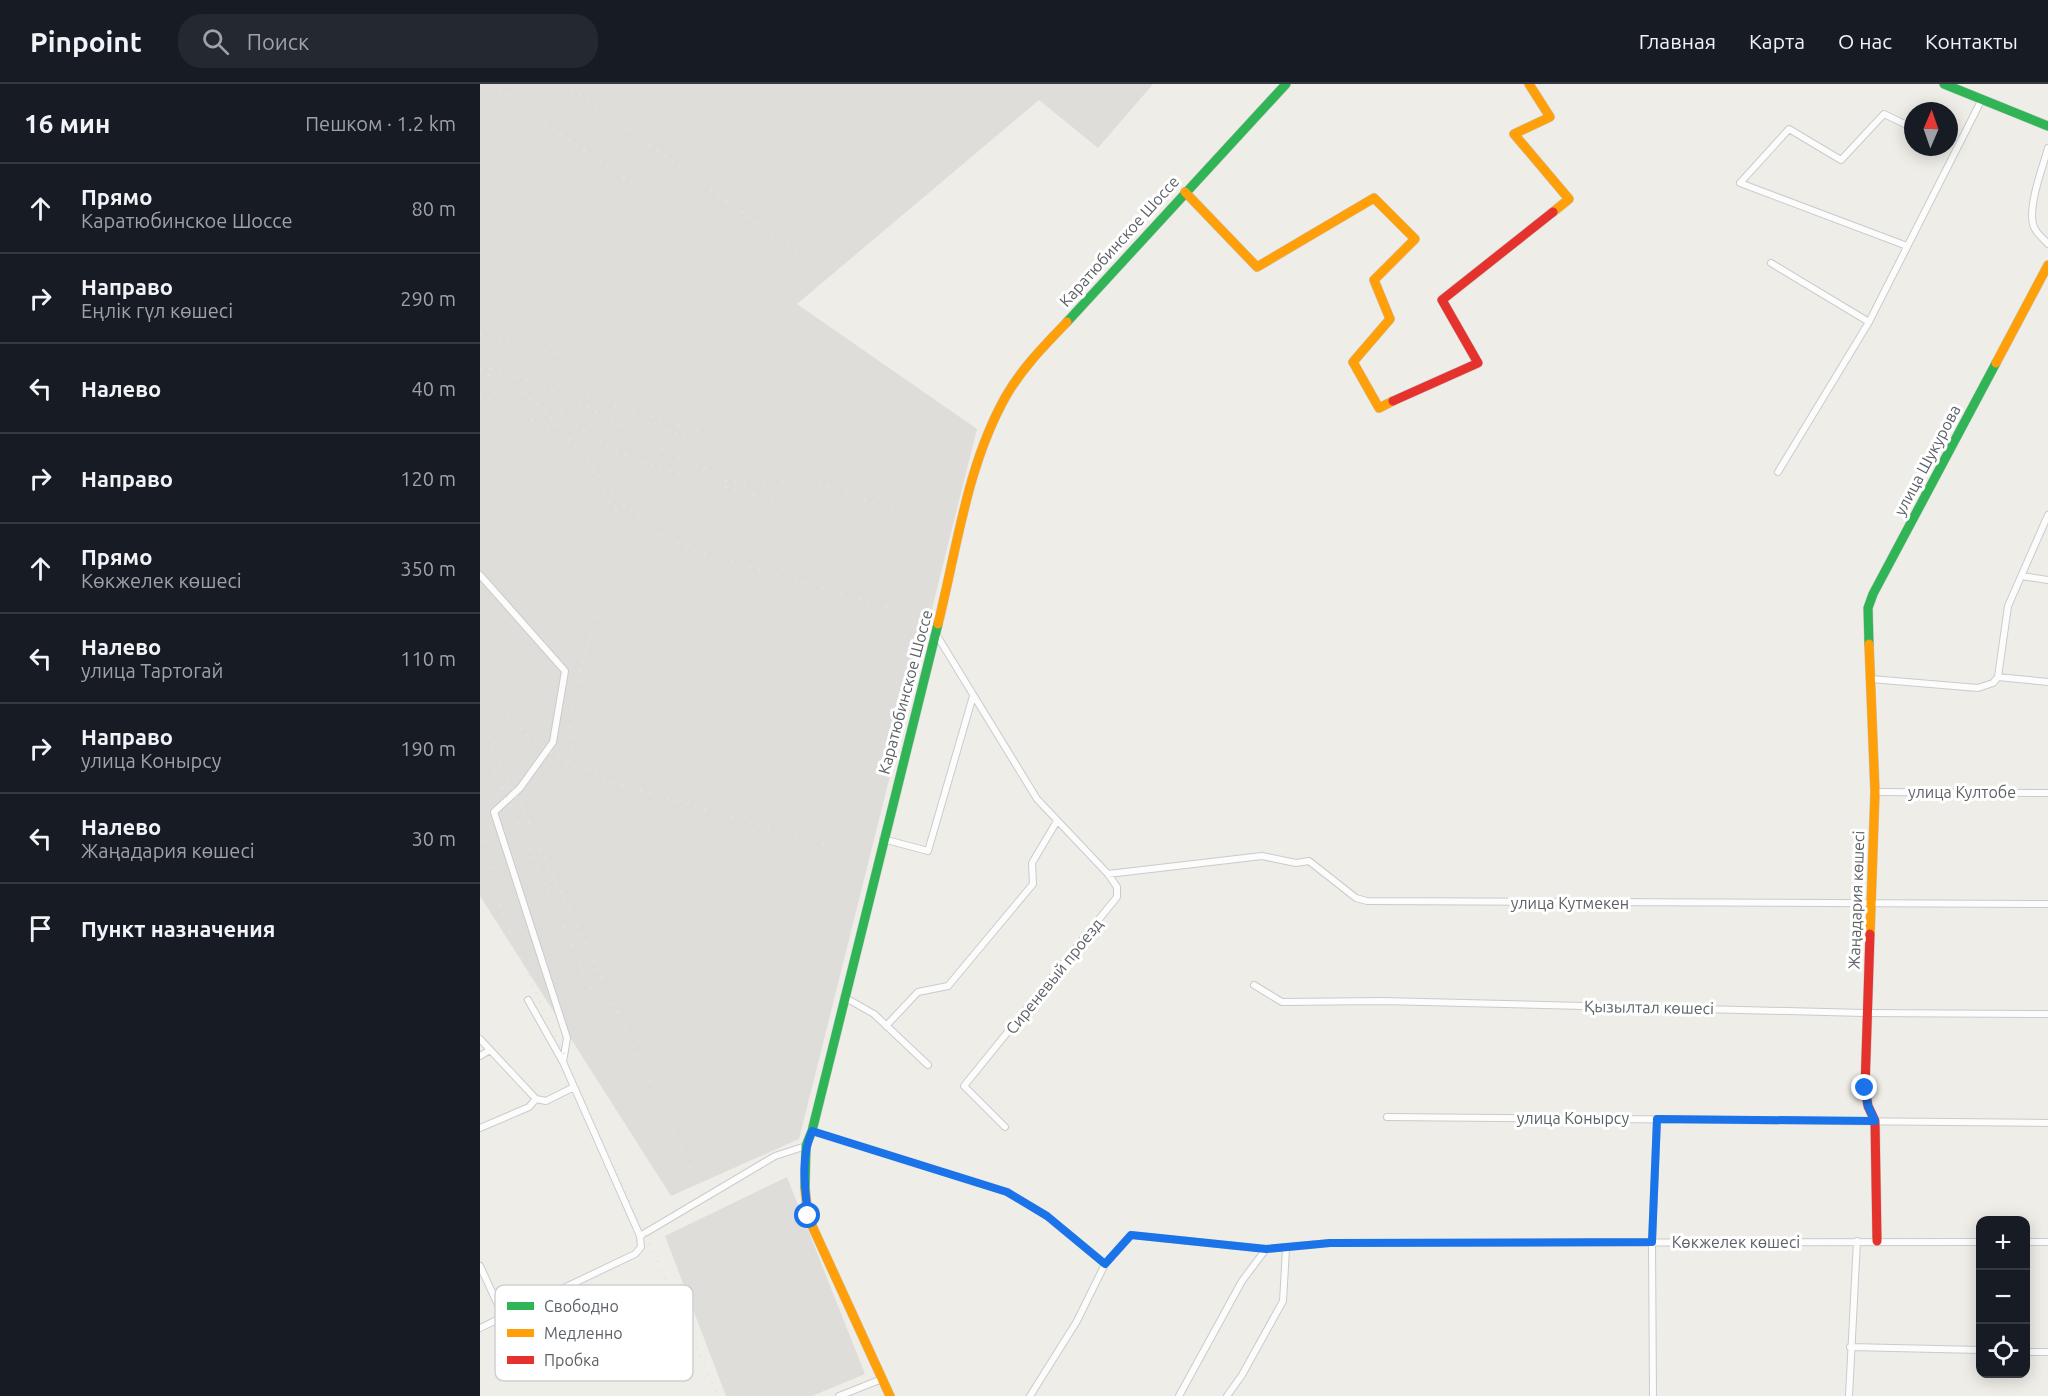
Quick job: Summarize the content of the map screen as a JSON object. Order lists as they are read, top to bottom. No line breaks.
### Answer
{"streets":{"street":["Каратюбинское Шоссе","улица Шукурова","улица Култобе","Жаңадария көшесі","улица Кутмекен","Сиреневый проезд","Қызылтал көшесі","улица Конырсу","Көкжелек көшесі"]},"crossings":[["улица Шукурова","Жаңадария көшесі"],["улица Култобе","Жаңадария көшесі"],["Жаңадария көшесі","улица Кутмекен"],["Жаңадария көшесі","Қызылтал көшесі"],["Жаңадария көшесі","улица Конырсу"],["Жаңадария көшесі","Көкжелек көшесі"],["улица Кутмекен","Сиреневый проезд"]],"legend":["Свободно","Медленно","Пробка"],"north":"top","page":{"header":"Pinpoint","search":"Поиск","nav":["Главная","Карта","О нас","Контакты"],"heading":["16 мин","Пешком · 1.2 km"],"list":[["Прямо","Каратюбинское Шоссе","80 m"],["Направо","Еңлік гүл көшесі","290 m"],["Налево","40 m"],["Направо","120 m"],["Прямо","Көкжелек көшесі","350 m"],["Налево","улица Тартогай","110 m"],["Направо","улица Конырсу","190 m"],["Налево","Жаңадария көшесі","30 m"],"Пункт назначения"],"map_buttons":["+","−"]}}
